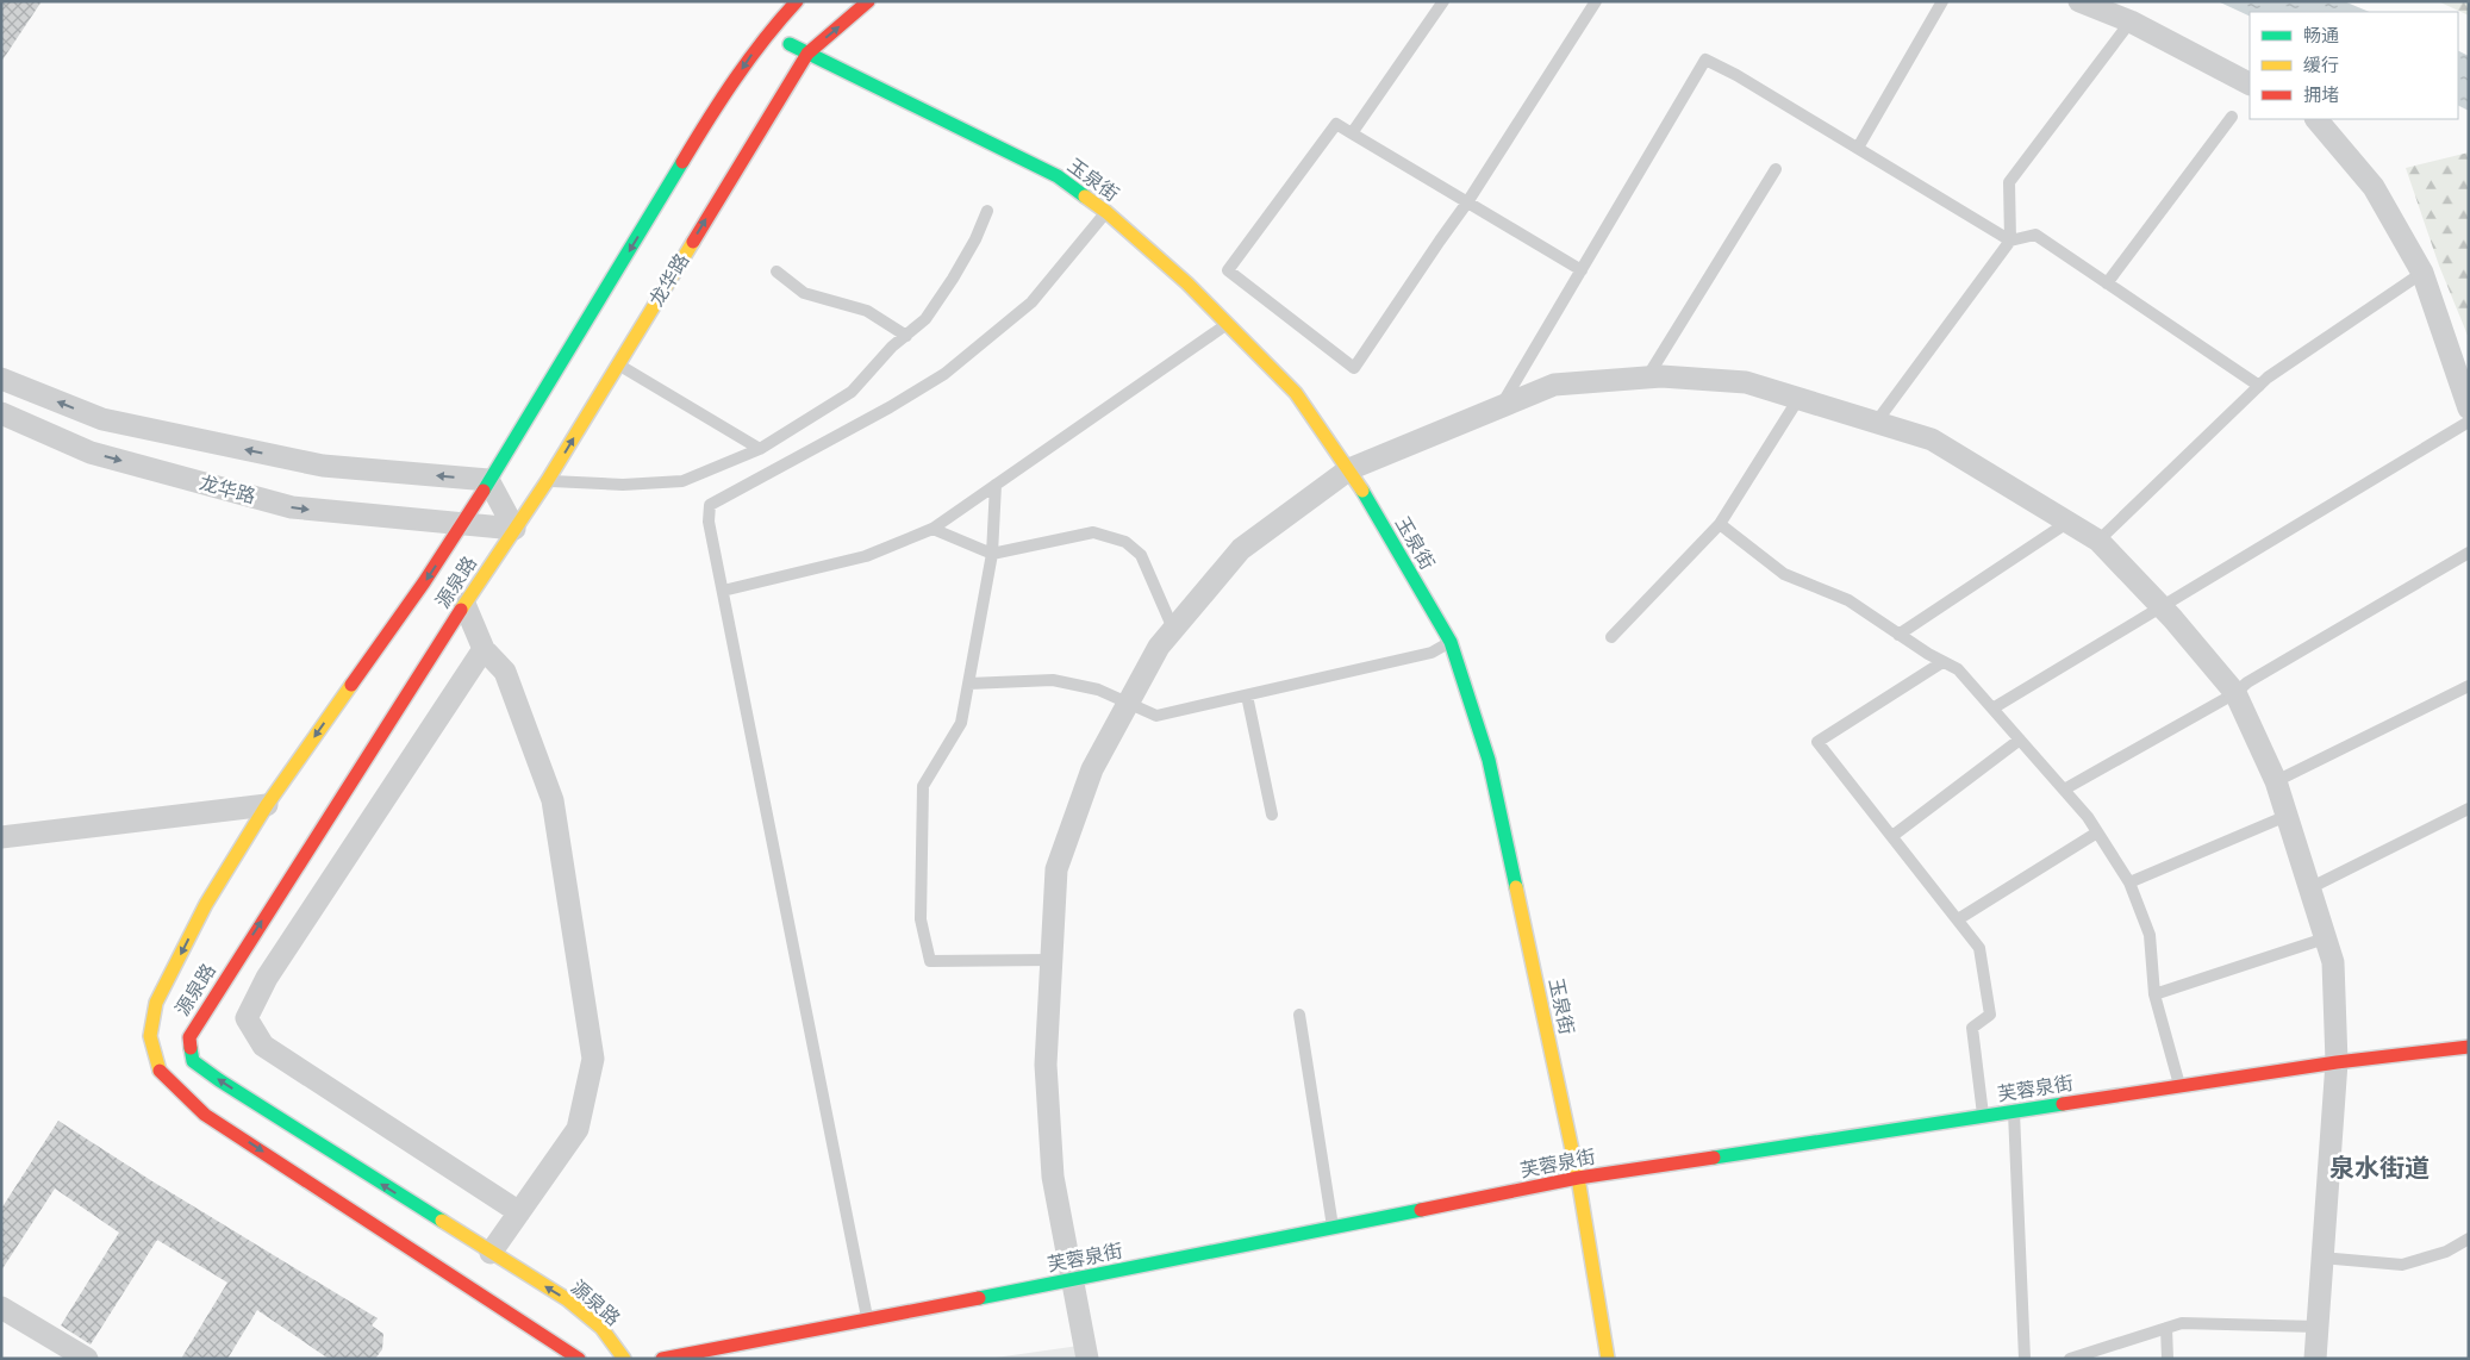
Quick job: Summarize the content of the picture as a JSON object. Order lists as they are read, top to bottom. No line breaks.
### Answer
{"streets":{"street":["玉泉街","龙华路","源泉路","芙蓉泉街"]},"crossings":[["玉泉街","龙华路"],["玉泉街","芙蓉泉街"],["龙华路","源泉路"]],"one_way":["龙华路"],"districts":["泉水街道"],"legend":["畅通","缓行","拥堵"]}
